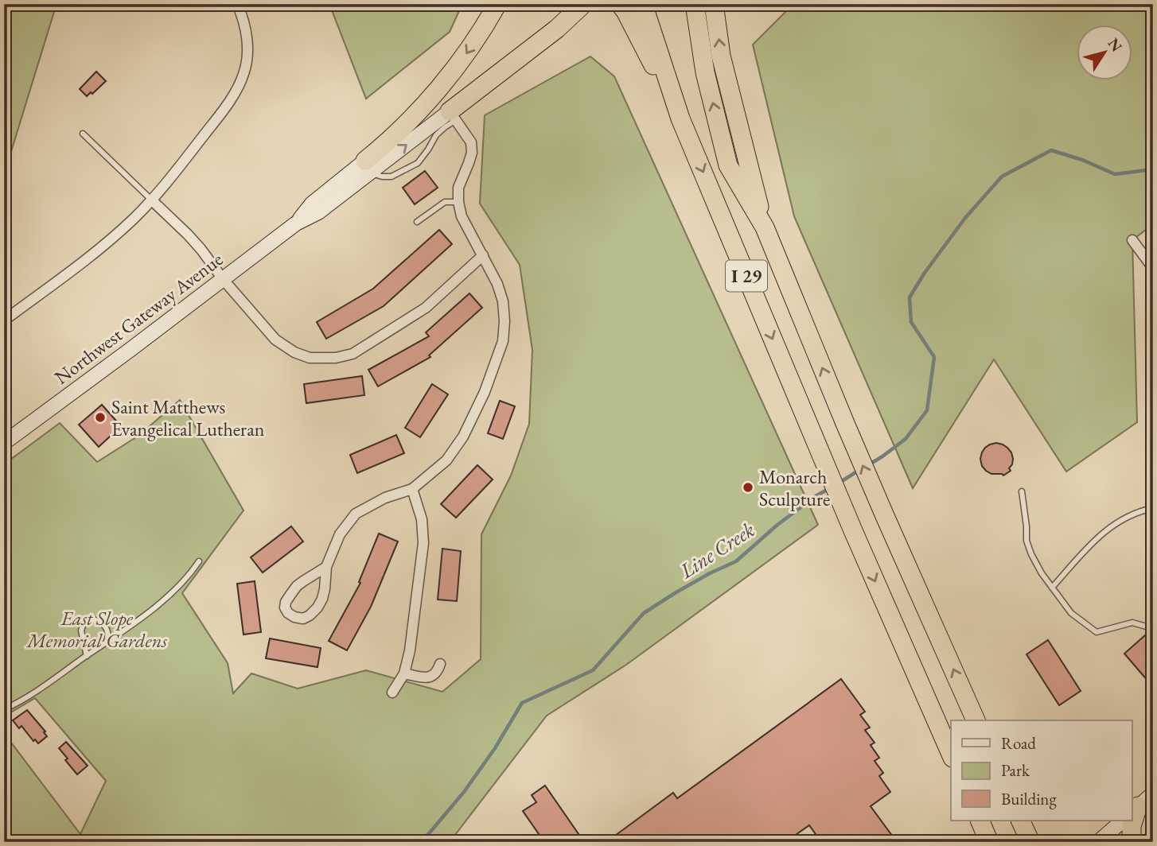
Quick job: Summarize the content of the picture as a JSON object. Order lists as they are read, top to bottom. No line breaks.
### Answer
{"streets":{"highway":["I 29"],"main road":["Northwest Gateway Avenue"]},"water":["Line Creek"],"parks":["East Slope Memorial Gardens"],"places":["Saint Matthews Evangelical Lutheran","Monarch Sculpture"],"legend":["Road","Park","Building"],"north":"top right"}
